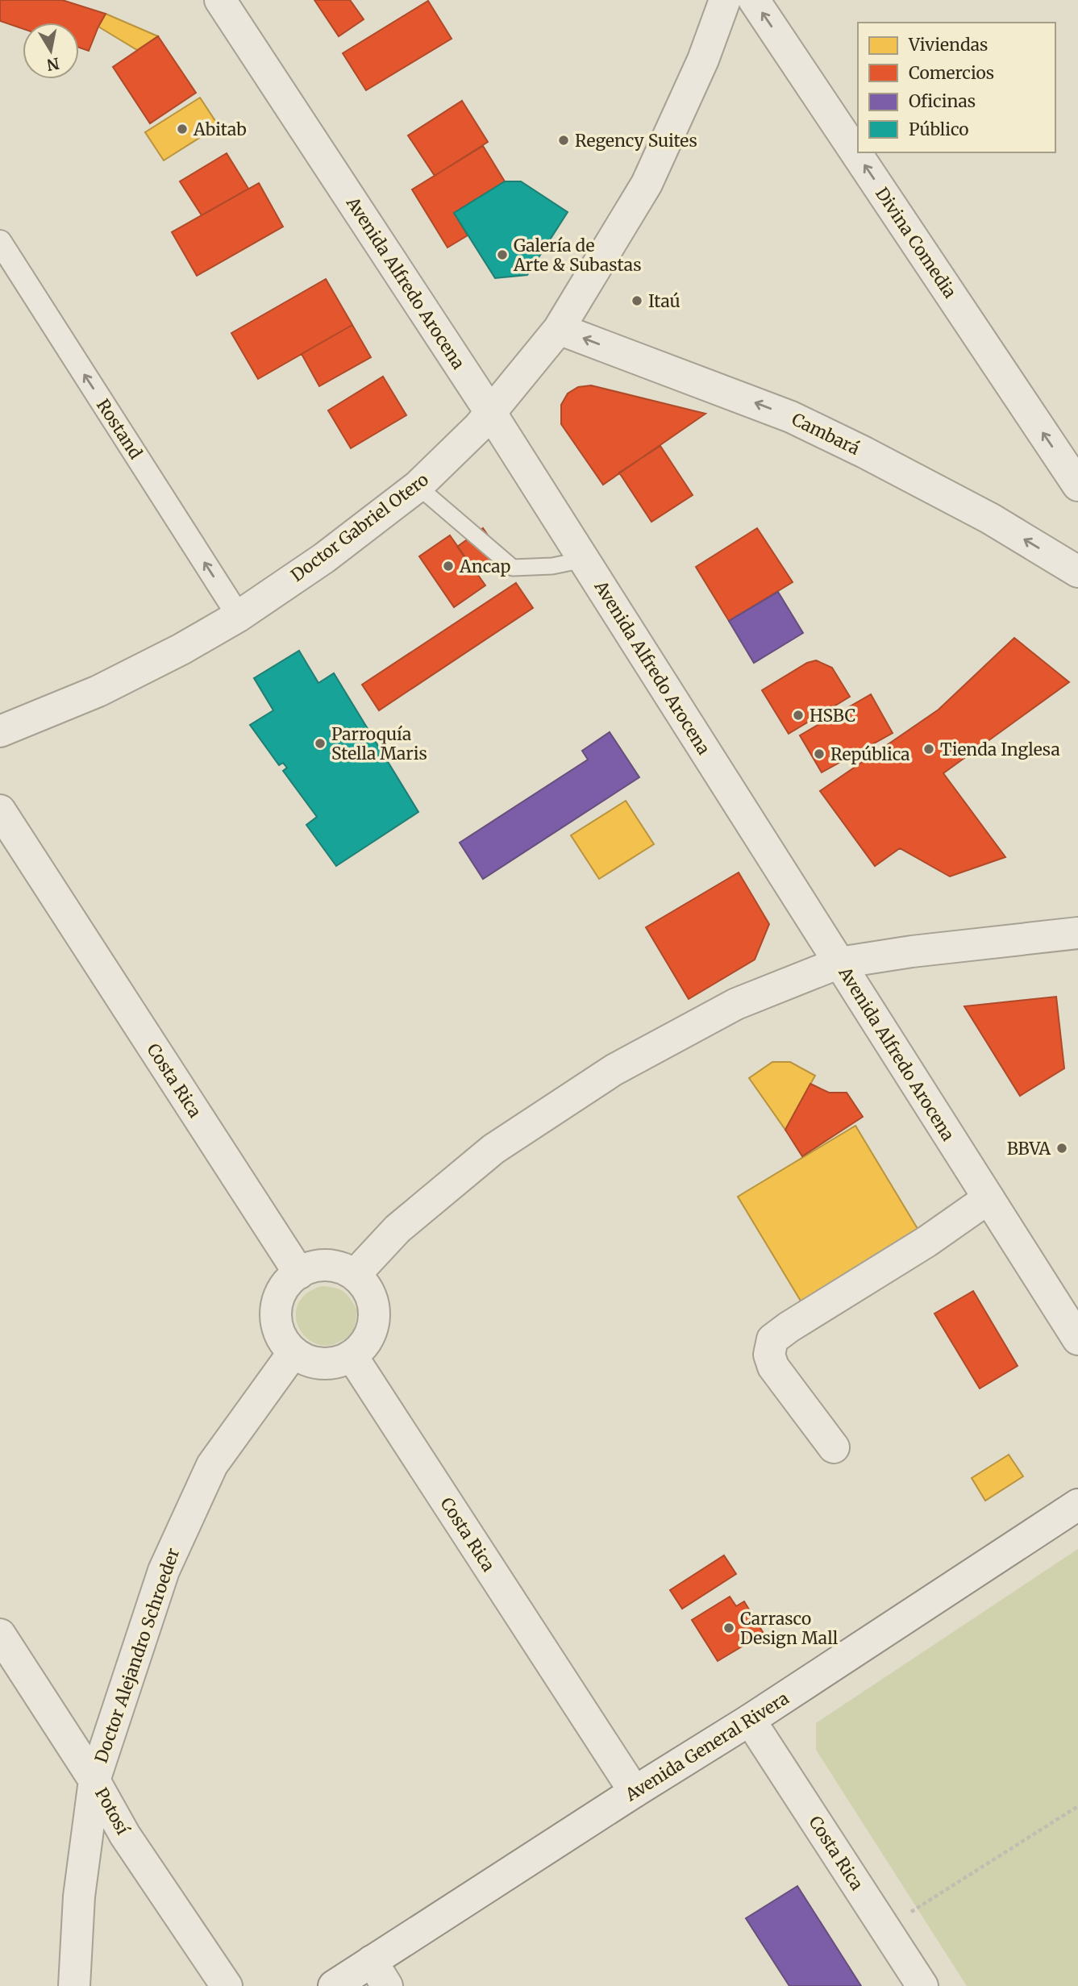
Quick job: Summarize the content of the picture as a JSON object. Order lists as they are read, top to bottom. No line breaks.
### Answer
{"streets":{"street":["Divina Comedia","Avenida Alfredo Arocena","Rostand","Cambará","Doctor Gabriel Otero","Costa Rica","Doctor Alejandro Schroeder","Avenida General Rivera","Potosí"]},"crossings":[["Avenida Alfredo Arocena","Doctor Gabriel Otero"],["Rostand","Doctor Gabriel Otero"],["Cambará","Doctor Gabriel Otero"],["Costa Rica","Doctor Alejandro Schroeder"],["Costa Rica","Avenida General Rivera"],["Doctor Alejandro Schroeder","Potosí"]],"one_way":["Divina Comedia","Rostand","Cambará"],"places":["Abitab","Regency Suites","Galería de Arte & Subastas","Itaú","Ancap","HSBC","Parroquía Stella Maris","Tienda Inglesa","República","BBVA","Carrasco Design Mall"],"legend":["Viviendas","Comercios","Oficinas","Público"],"north":"bottom"}
